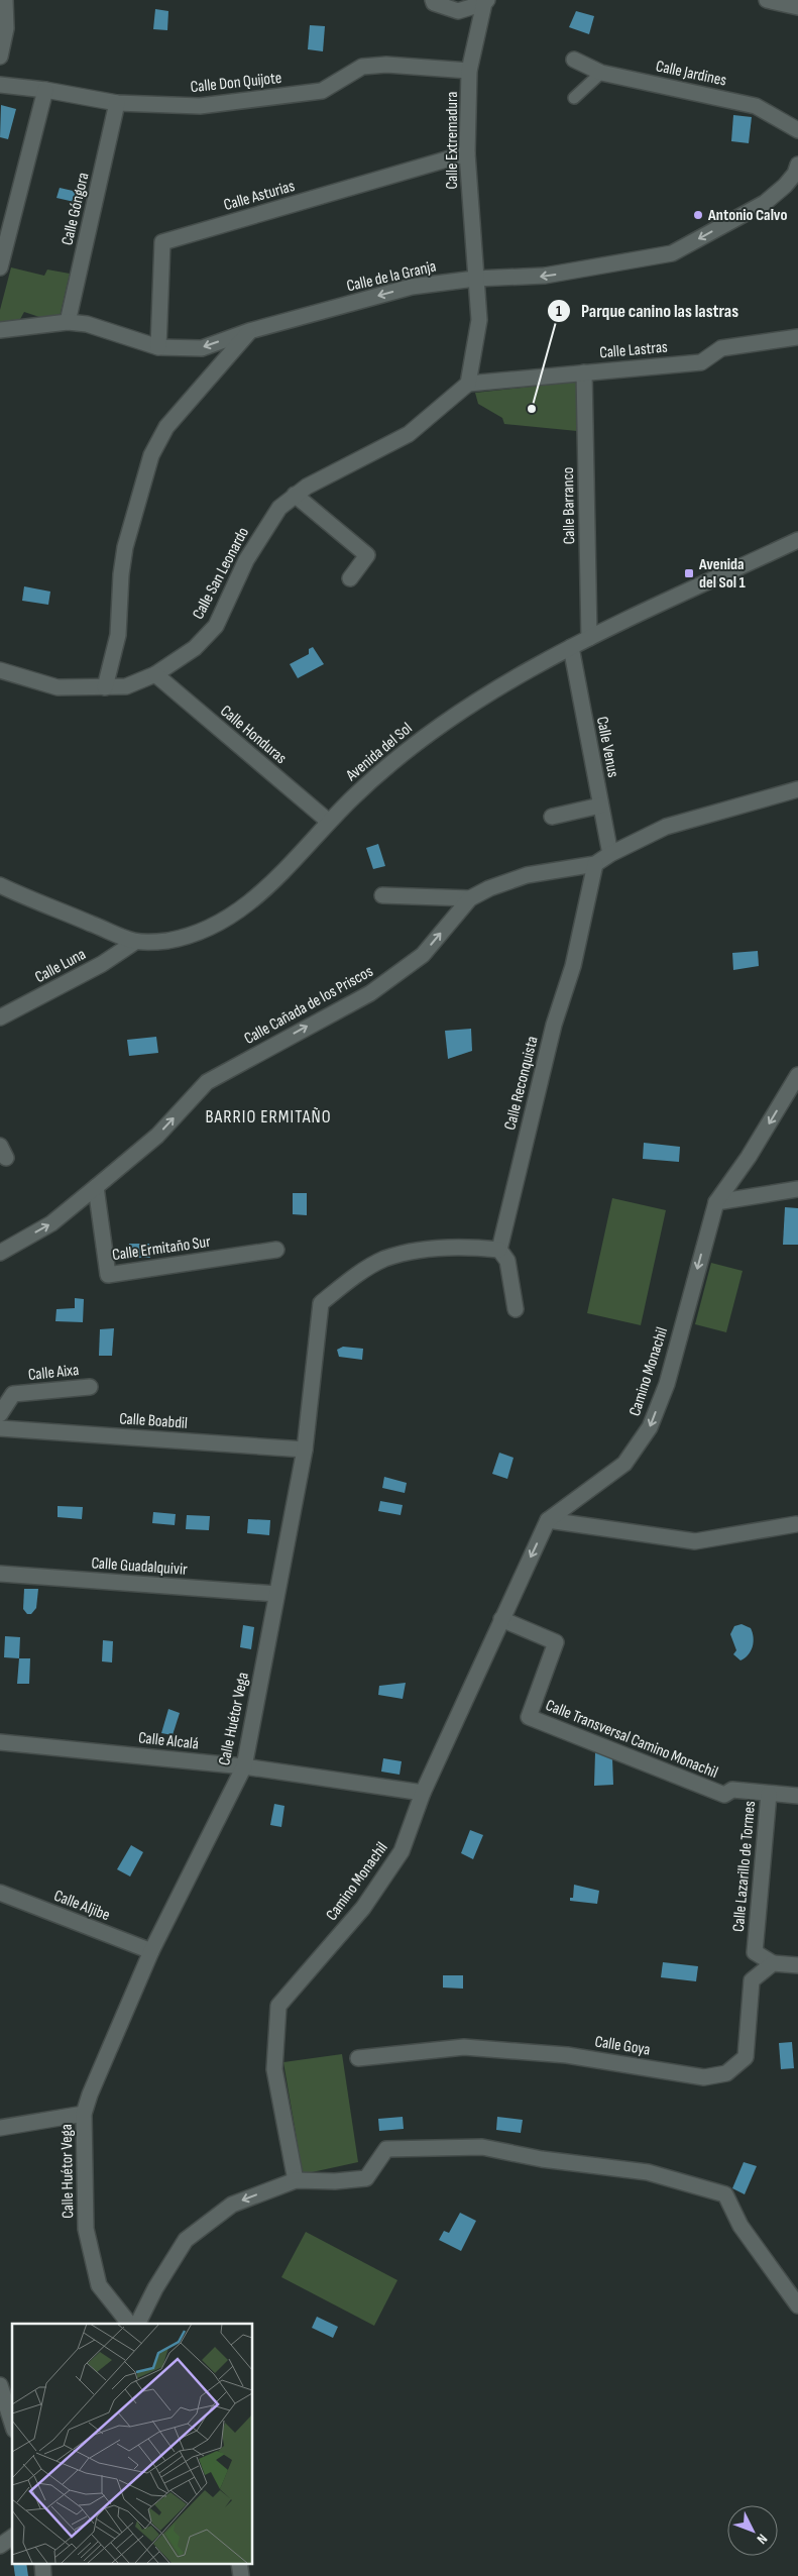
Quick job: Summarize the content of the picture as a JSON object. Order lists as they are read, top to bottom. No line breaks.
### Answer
{"streets":{"street":["Calle Jardines","Calle Don Quijote","Calle Extremadura","Calle Asturias","Calle Góngora","Calle de la Granja","Calle Lastras","Calle Barranco","Calle San Leonardo","Calle Honduras","Calle Venus","Avenida del Sol","Calle Luna","Calle Cañada de los Priscos","Calle Reconquista","Calle Ermitaño Sur","Camino Monachil","Calle Aixa","Calle Boabdil","Calle Guadalquivir","Calle Huétor Vega","Calle Transversal Camino Monachil","Calle Alcalá","Calle Lazarillo de Tormes","Calle Aljibe","Calle Goya"]},"crossings":[["Calle Don Quijote","Calle Extremadura"],["Calle Don Quijote","Calle Góngora"],["Calle Extremadura","Calle Asturias"],["Calle Extremadura","Calle de la Granja"],["Calle Asturias","Calle de la Granja"],["Calle Góngora","Calle de la Granja"],["Calle Lastras","Calle Barranco"],["Calle Lastras","Calle San Leonardo"],["Calle Barranco","Avenida del Sol"],["Calle San Leonardo","Calle Honduras"],["Calle Honduras","Avenida del Sol"],["Calle Venus","Avenida del Sol"],["Calle Venus","Calle Cañada de los Priscos"],["Avenida del Sol","Calle Luna"],["Calle Cañada de los Priscos","Calle Reconquista"],["Calle Cañada de los Priscos","Calle Ermitaño Sur"],["Calle Reconquista","Calle Huétor Vega"],["Camino Monachil","Calle Transversal Camino Monachil"],["Camino Monachil","Calle Alcalá"],["Calle Boabdil","Calle Huétor Vega"],["Calle Guadalquivir","Calle Huétor Vega"],["Calle Huétor Vega","Calle Alcalá"],["Calle Huétor Vega","Calle Aljibe"],["Calle Transversal Camino Monachil","Calle Lazarillo de Tormes"],["Calle Lazarillo de Tormes","Calle Goya"]],"one_way":["Calle de la Granja","Calle Cañada de los Priscos","Camino Monachil"],"districts":["BARRIO ERMITAÑO"],"places":{"other":["Antonio Calvo","Parque canino las lastras"],"transit":["Avenida del Sol 1"]},"north":"bottom right"}
